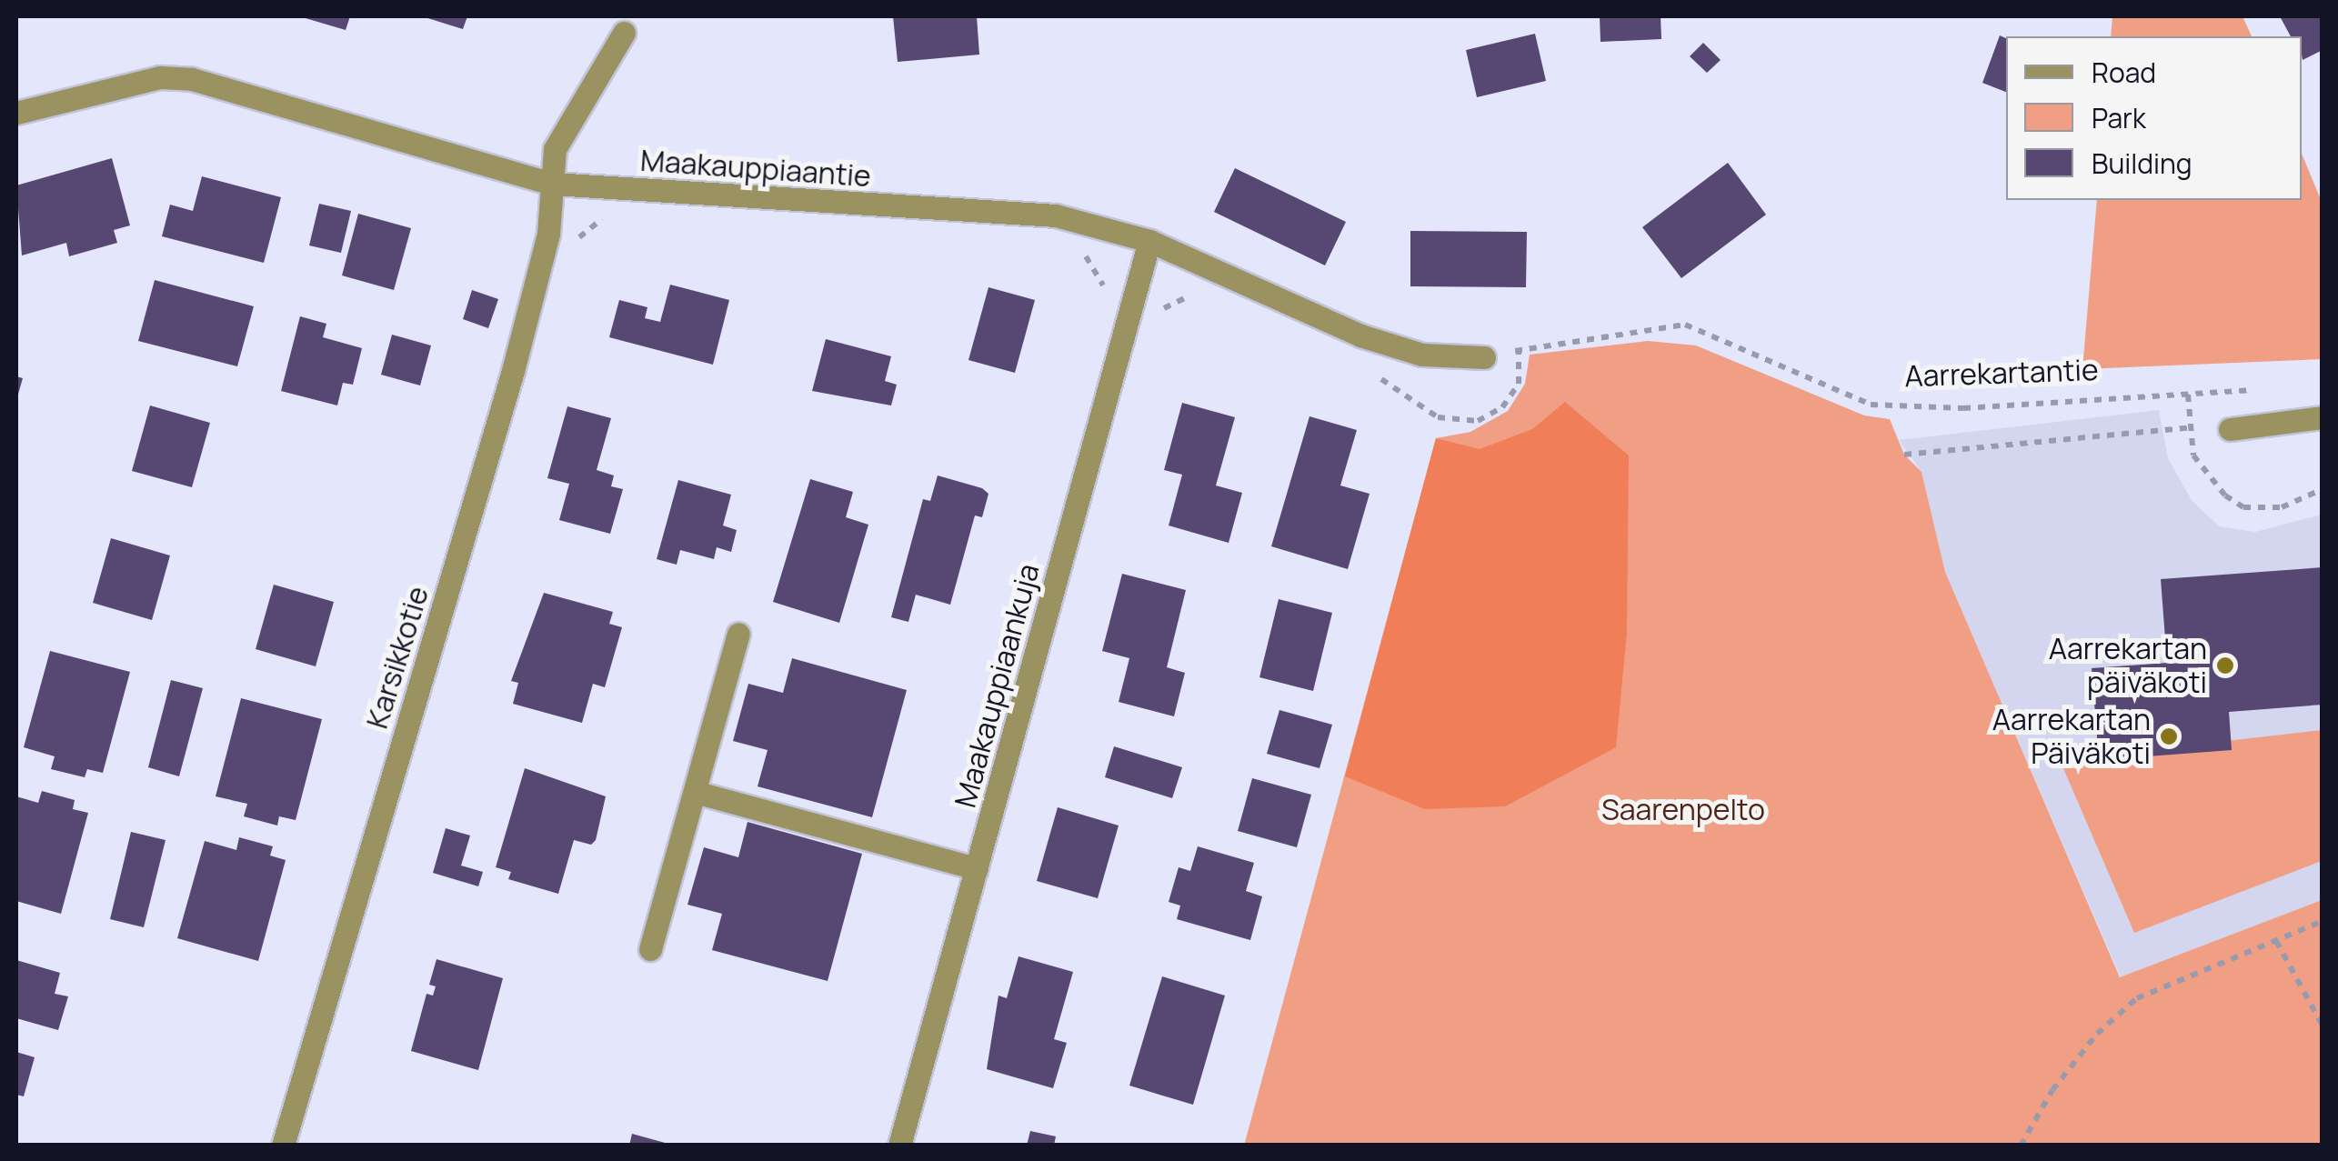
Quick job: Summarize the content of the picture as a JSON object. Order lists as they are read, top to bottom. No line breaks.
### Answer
{"streets":{"street":["Maakauppiaantie","Karsikkotie","Maakauppiaankuja"],"path":["Aarrekartantie"]},"crossings":[["Maakauppiaantie","Aarrekartantie"],["Maakauppiaantie","Karsikkotie"],["Maakauppiaantie","Maakauppiaankuja"]],"parks":["Saarenpelto"],"places":["Aarrekartan päiväkoti","Aarrekartan Päiväkoti"],"legend":["Road","Park","Building"]}
